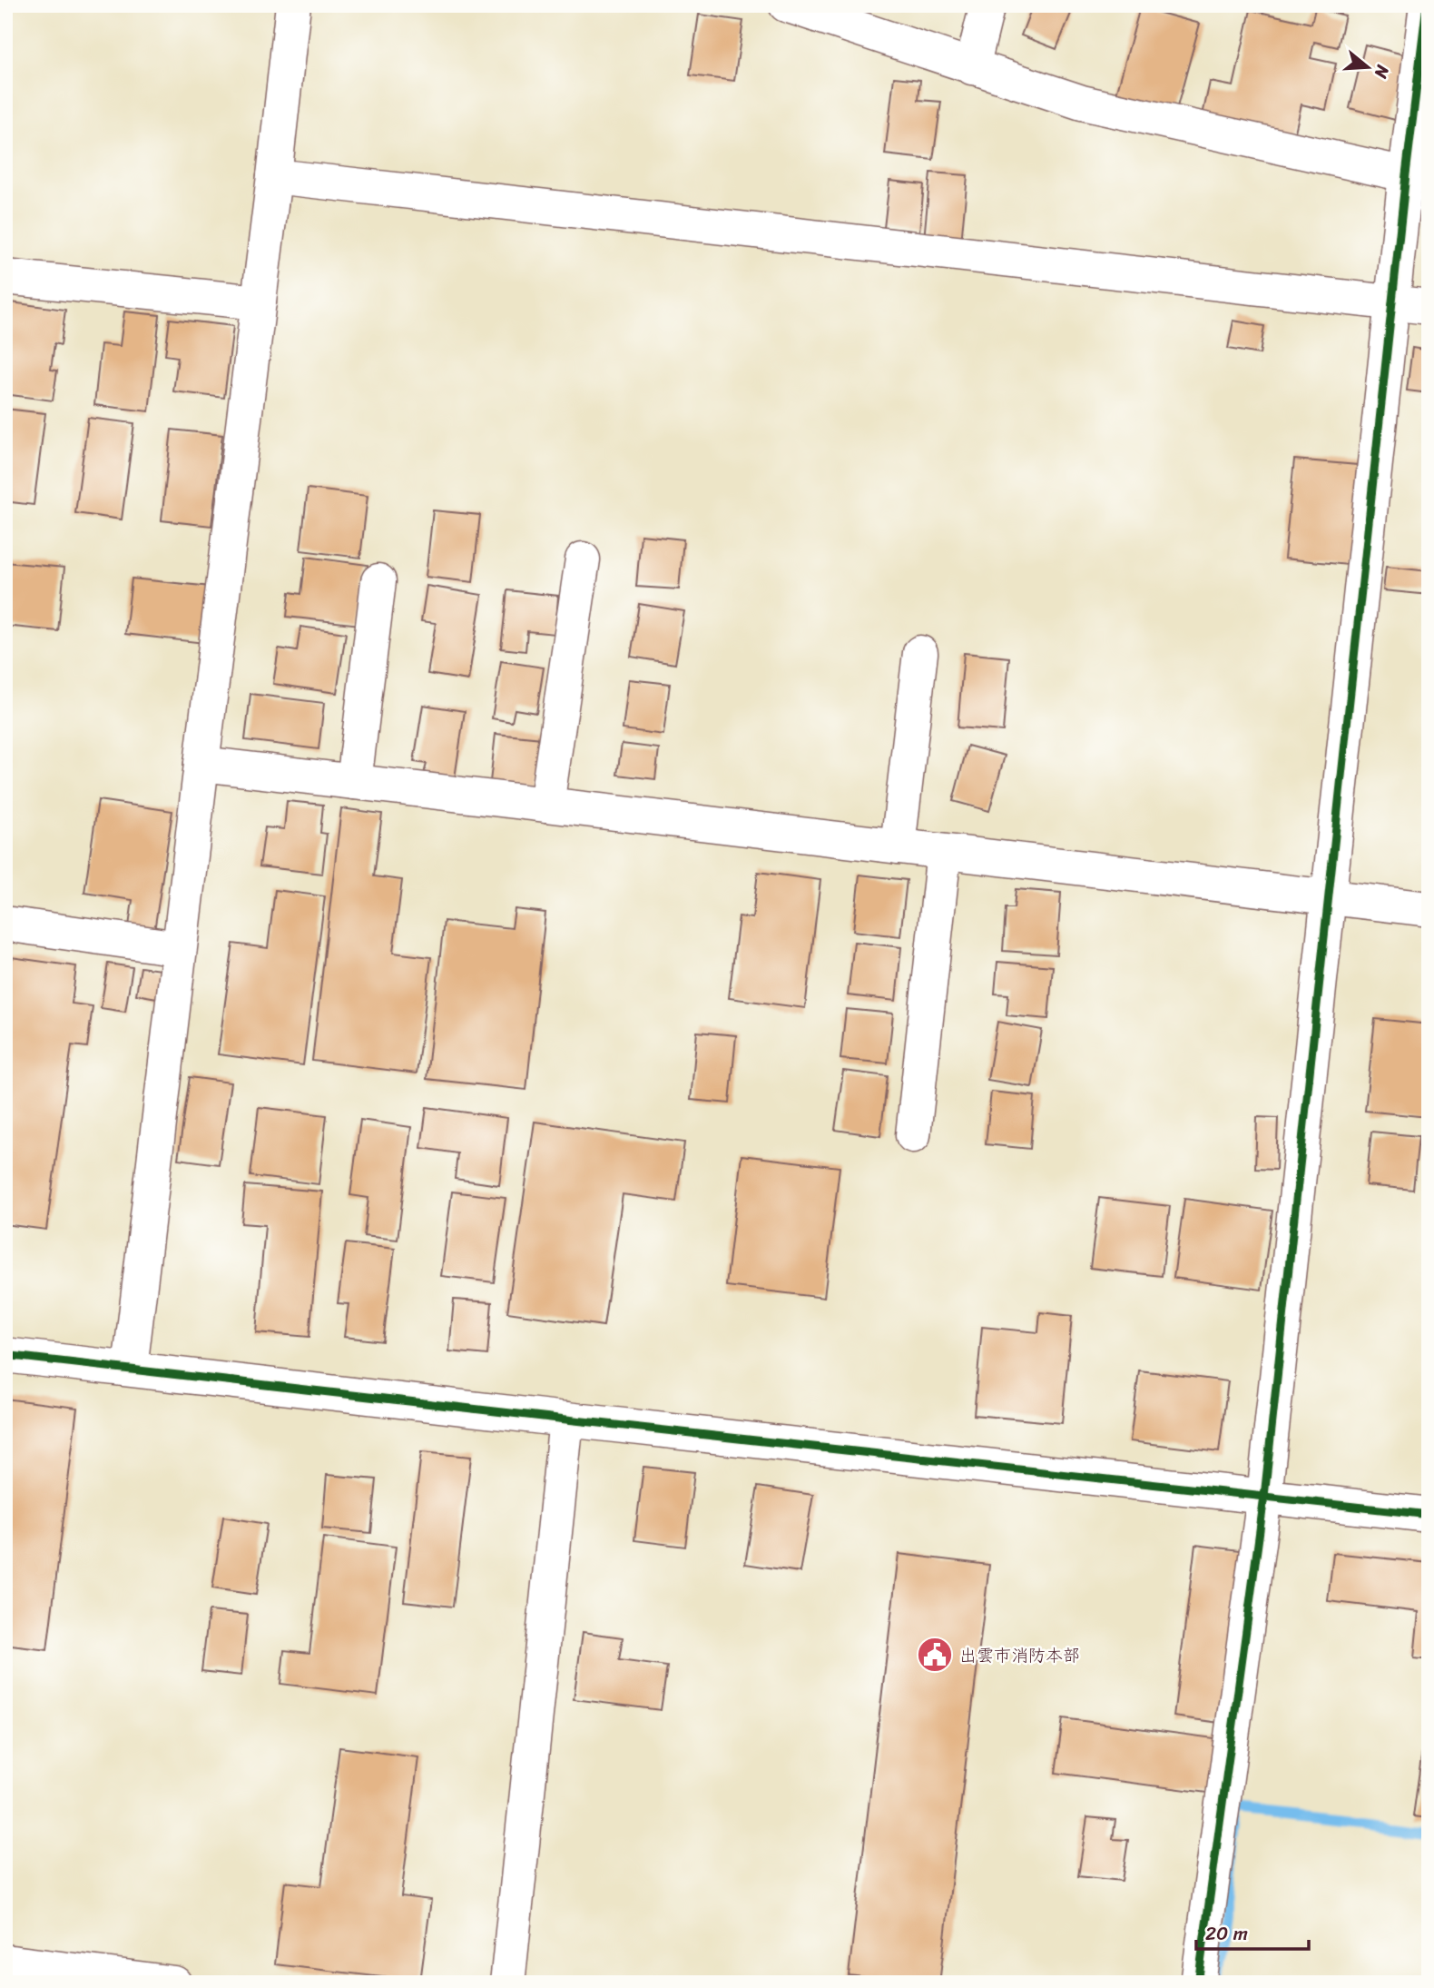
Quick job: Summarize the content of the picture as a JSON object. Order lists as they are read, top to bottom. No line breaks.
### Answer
{"places":{"public building":["出雲市消防本部"]},"scale_bar":"20 m","north":"right"}
